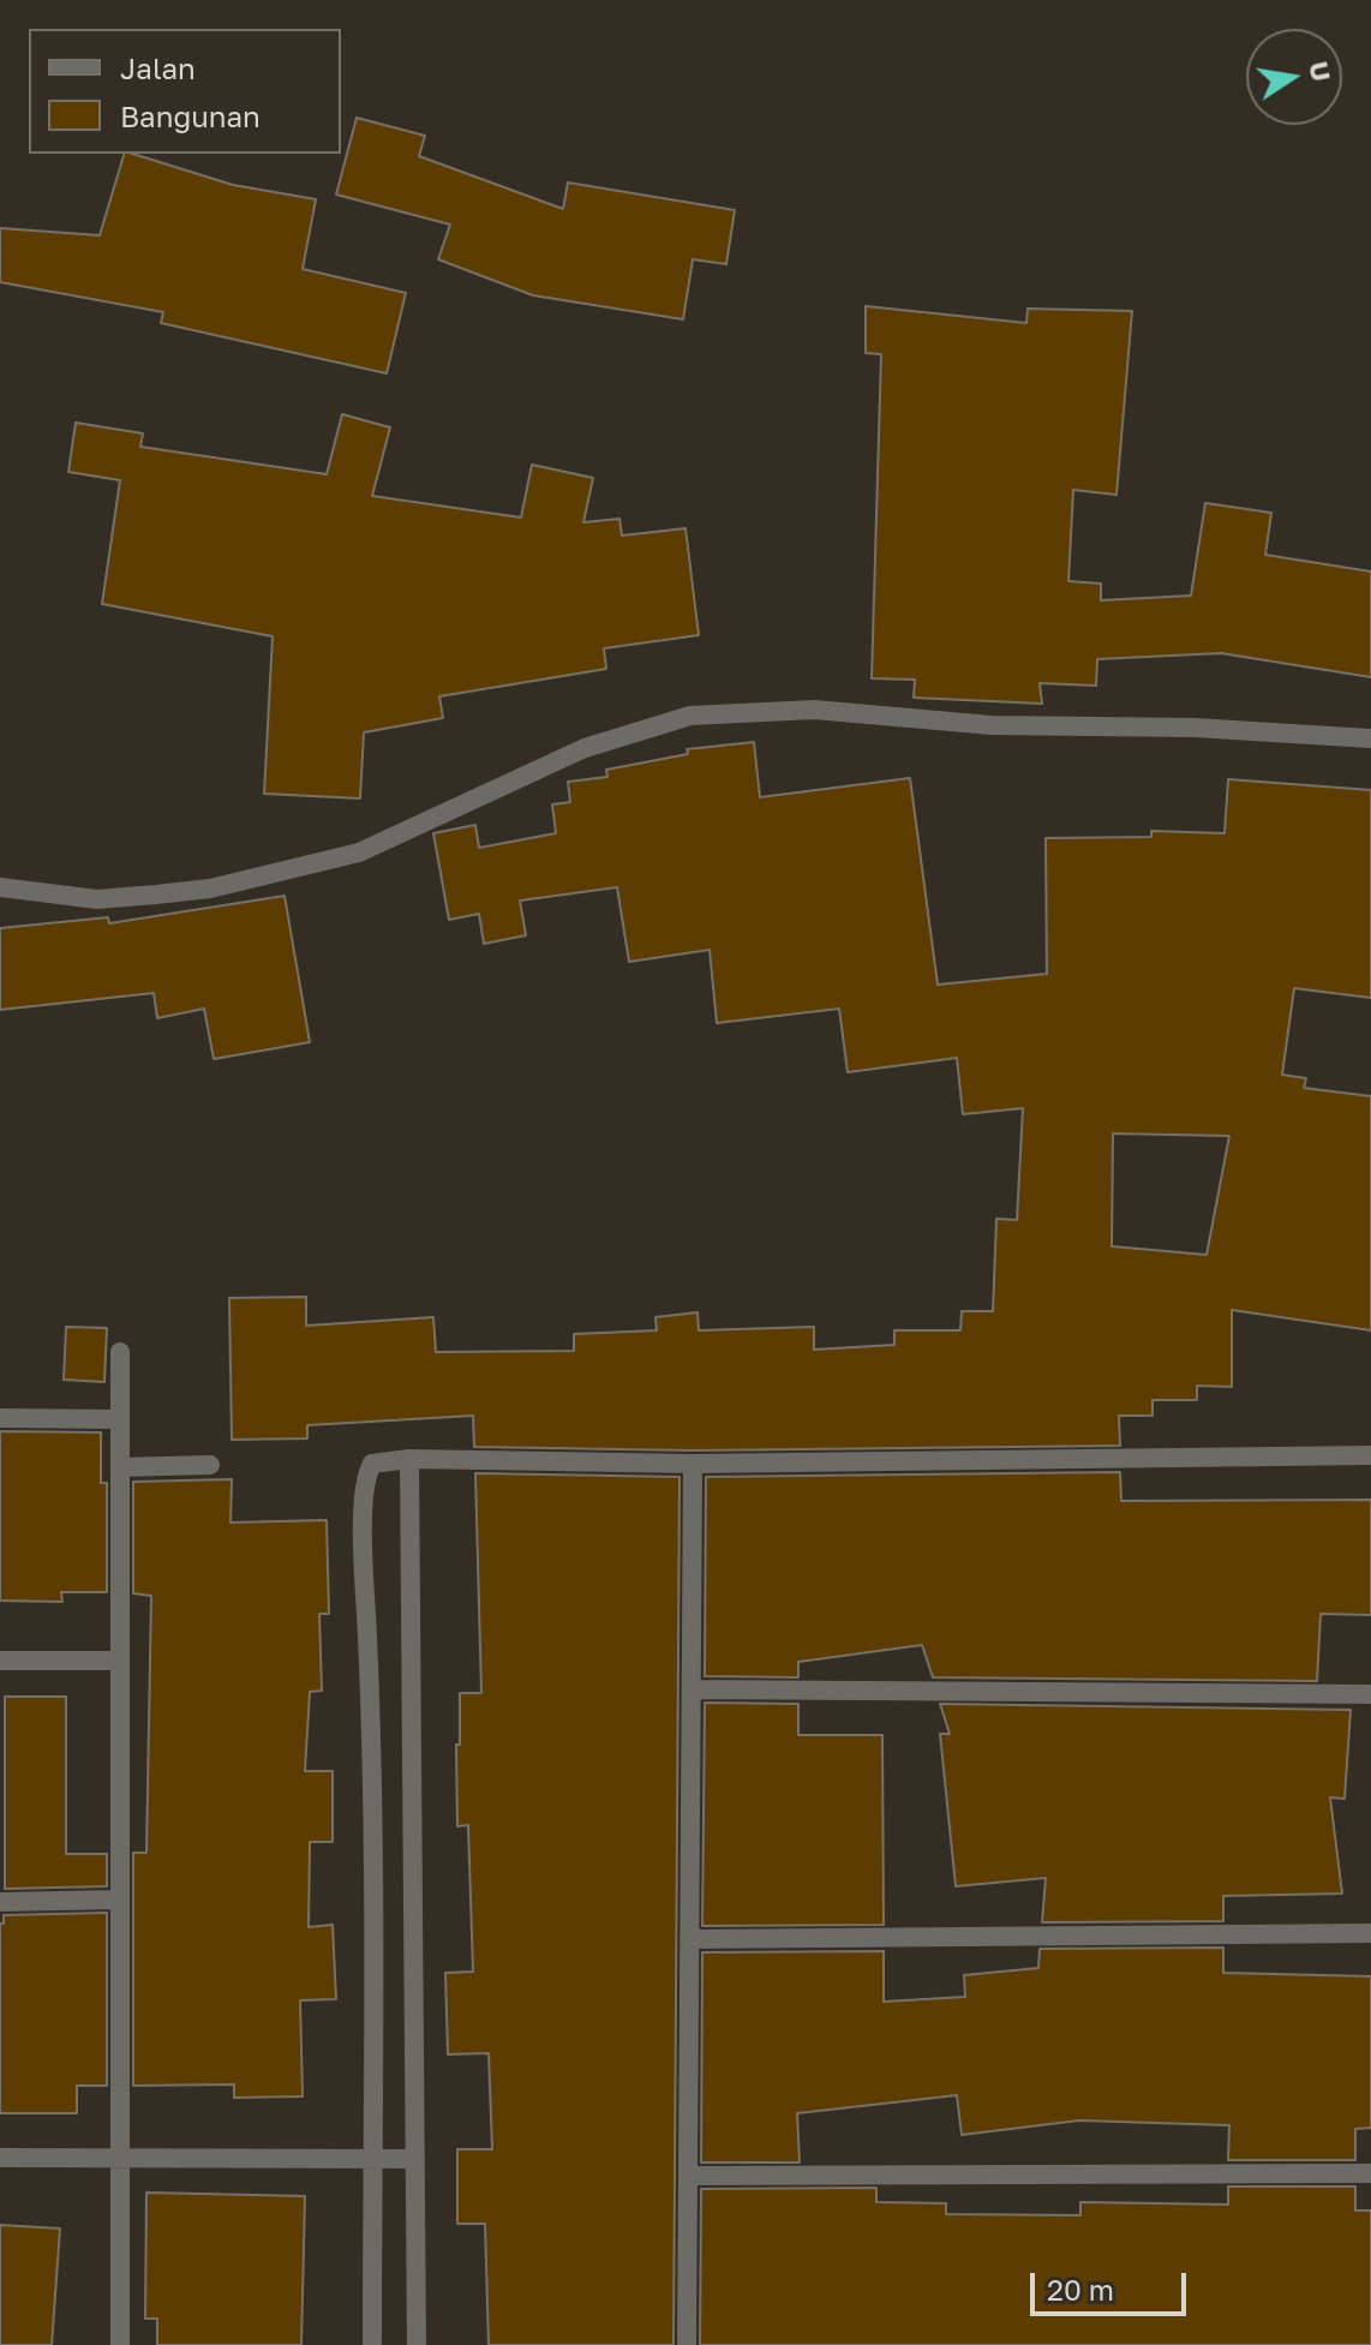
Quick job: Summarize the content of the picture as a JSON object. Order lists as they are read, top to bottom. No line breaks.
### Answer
{"legend":["Jalan","Bangunan"],"scale_bar":"20 m","north":"right"}
